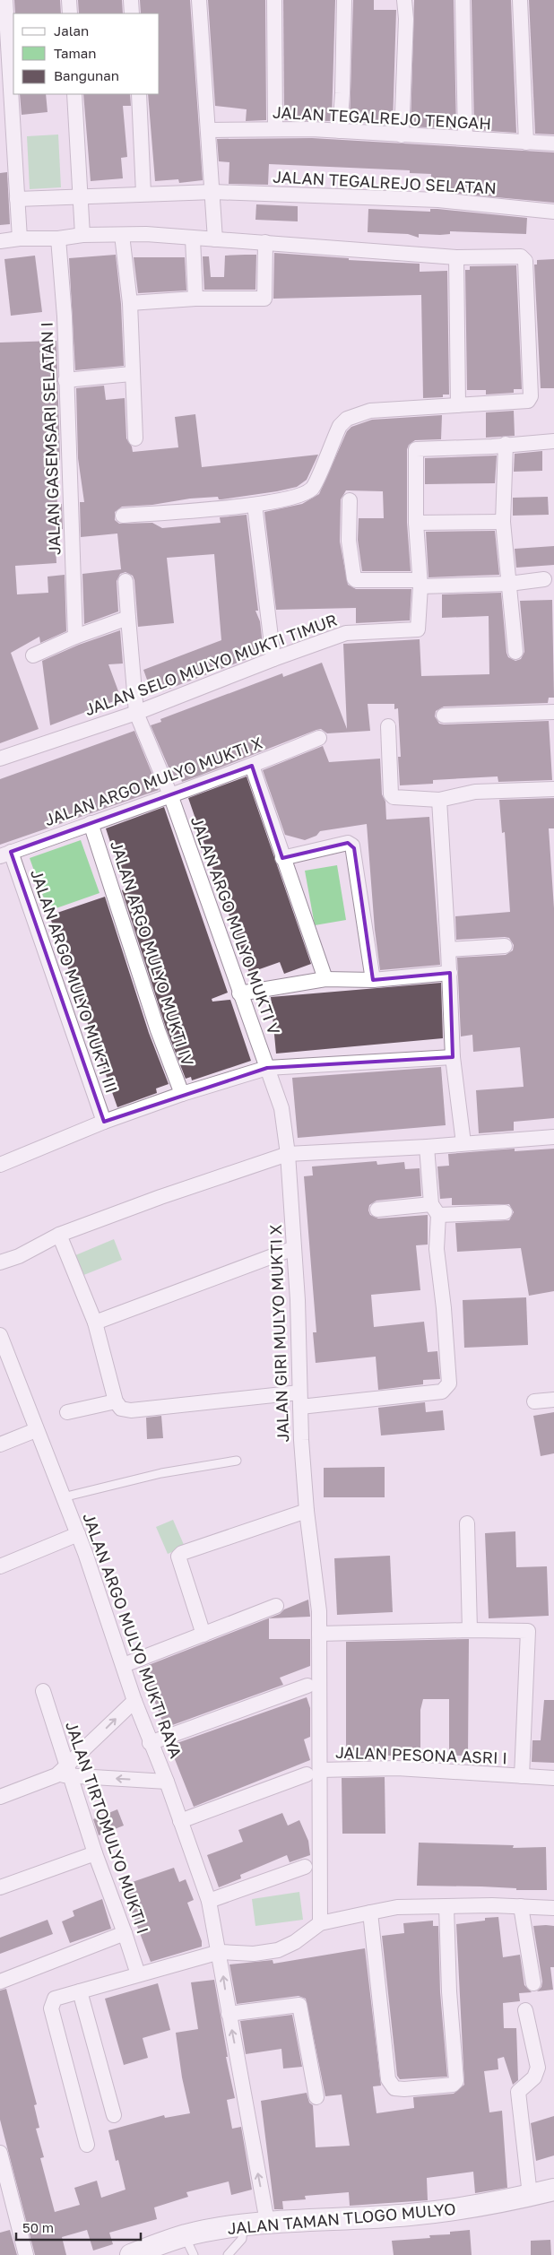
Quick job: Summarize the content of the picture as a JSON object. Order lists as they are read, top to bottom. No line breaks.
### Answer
{"streets":{"street":["JALAN TEGALREJO TENGAH","JALAN TEGALREJO SELATAN","JALAN GASEMSARI SELATAN I","JALAN SELO MULYO MUKTI TIMUR","JALAN ARGO MULYO MUKTI X","JALAN ARGO MULYO MUKTI V","JALAN ARGO MULYO MUKTI IV","JALAN ARGO MULYO MUKTI III","JALAN GIRI MULYO MUKTI X","JALAN ARGO MULYO MUKTI RAYA","JALAN PESONA ASRI I","JALAN TIRTOMULYO MUKTI I","JALAN TAMAN TLOGO MULYO"]},"crossings":[["JALAN SELO MULYO MUKTI TIMUR","JALAN ARGO MULYO MUKTI V"],["JALAN ARGO MULYO MUKTI X","JALAN ARGO MULYO MUKTI V"],["JALAN ARGO MULYO MUKTI X","JALAN ARGO MULYO MUKTI IV"],["JALAN ARGO MULYO MUKTI X","JALAN ARGO MULYO MUKTI III"],["JALAN ARGO MULYO MUKTI V","JALAN GIRI MULYO MUKTI X"],["JALAN GIRI MULYO MUKTI X","JALAN PESONA ASRI I"],["JALAN ARGO MULYO MUKTI RAYA","JALAN TAMAN TLOGO MULYO"]],"legend":["Jalan","Taman","Bangunan"],"scale_bar":"50 m"}
